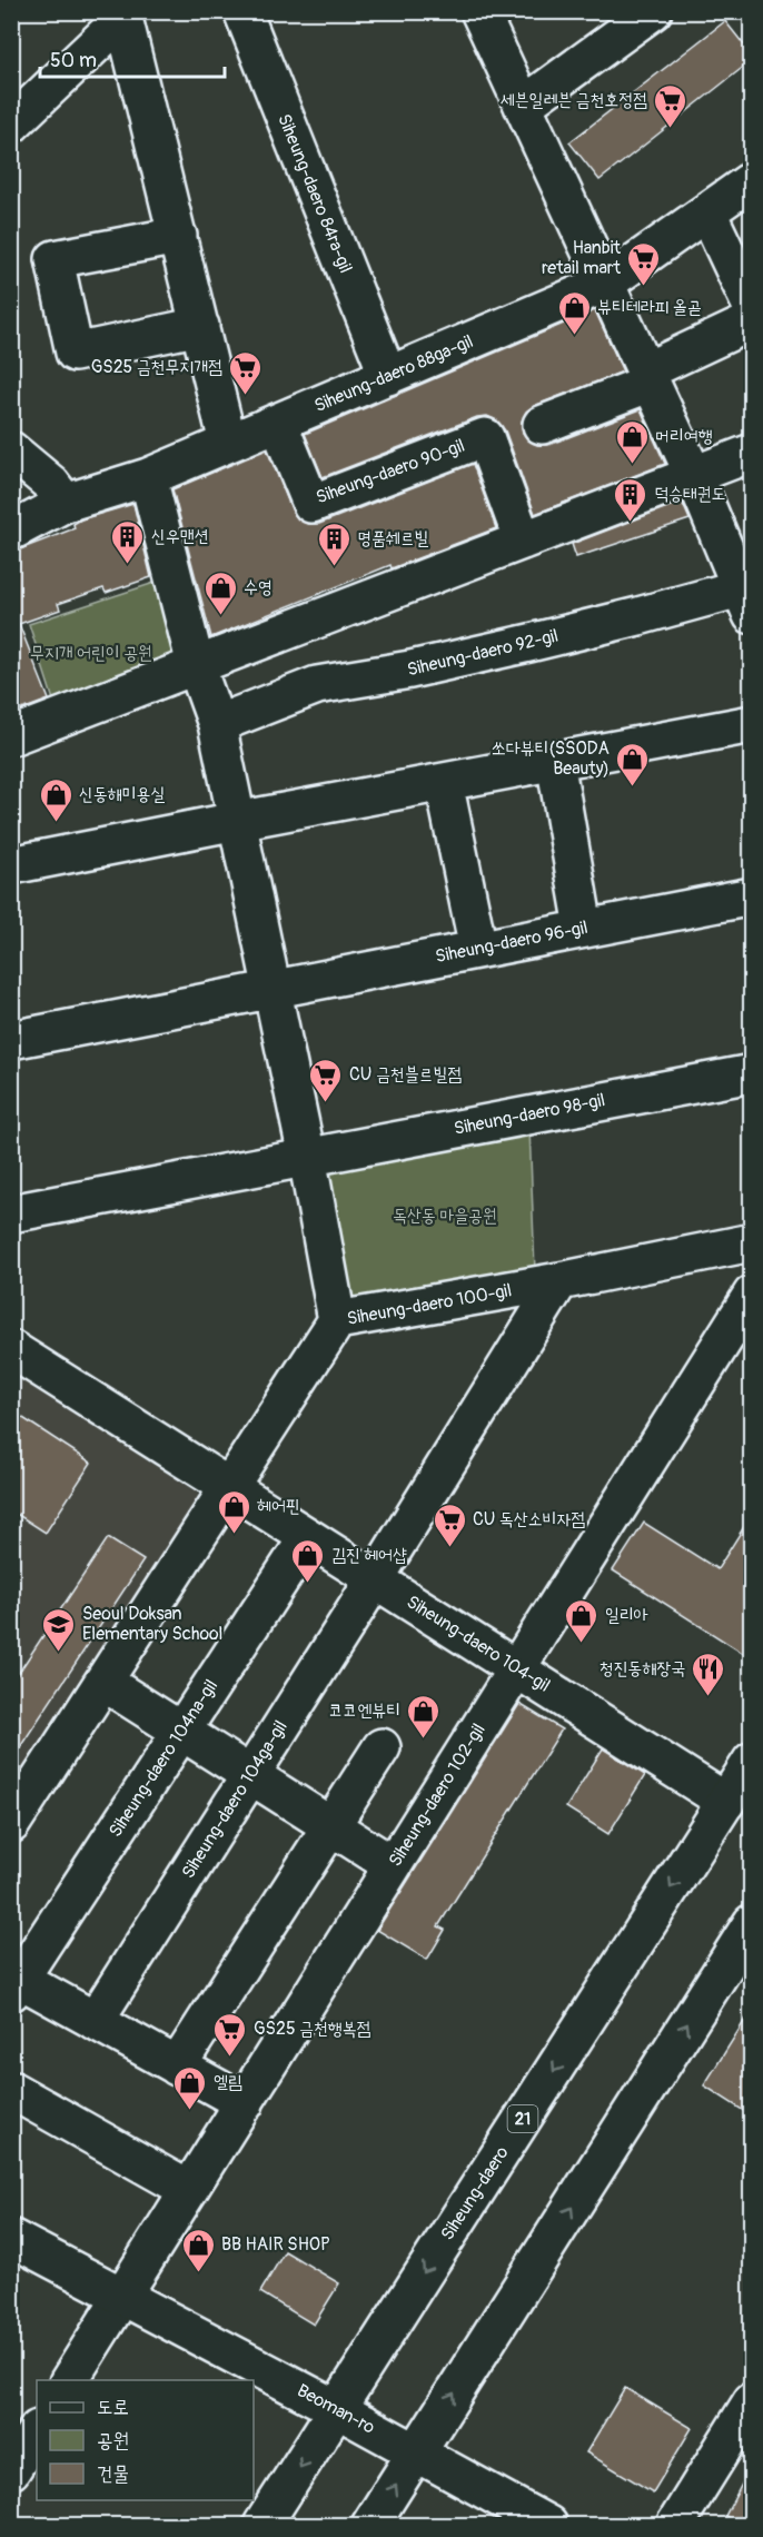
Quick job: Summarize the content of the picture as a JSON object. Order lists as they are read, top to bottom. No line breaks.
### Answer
{"streets":{"street":["Siheung-daero 84ra-gil","Siheung-daero 88ga-gil","Siheung-daero 90-gil","Siheung-daero 92-gil","Siheung-daero 96-gil","Siheung-daero 98-gil","Siheung-daero 100-gil","Siheung-daero 104-gil","Siheung-daero 104na-gil","Siheung-daero 102-gil","Siheung-daero 104ga-gil","21","Siheung-daero","Beoman-ro"]},"crossings":[["Siheung-daero 84ra-gil","Siheung-daero 88ga-gil"],["Siheung-daero 88ga-gil","Siheung-daero 90-gil"],["Siheung-daero 100-gil","Siheung-daero 104-gil"],["Siheung-daero 104-gil","Siheung-daero 104na-gil"],["Siheung-daero 104-gil","Siheung-daero 102-gil"],["Siheung-daero 104-gil","Siheung-daero 104ga-gil"],["Siheung-daero 104-gil","Siheung-daero"],["Siheung-daero 102-gil","Beoman-ro"],["Siheung-daero","Beoman-ro"]],"parks":["무지개 어린이 공원","독산동 마을공원"],"places":{"supermarket":["세븐일레븐 금천호정점","Hanbit retail mart","GS25 금천무지개점","CU 금천블르빌점","CU 독산소비자점","GS25 금천행복점"],"shop":["뷰티테라피 올곧","머리여행","수영","쏘다뷰티(SSODA Beauty)","신동해미용실","헤어핀","김진 헤어샵","일리아","코코엔뷰티","엘림","BB HAIR SHOP"],"building":["덕승태권도","신우맨션","명품쉐르빌"],"school or university":["Seoul Doksan Elementary School"],"restaurant":["청진동해장국"]},"legend":["도로","공원","건물"],"scale_bar":"50 m"}
